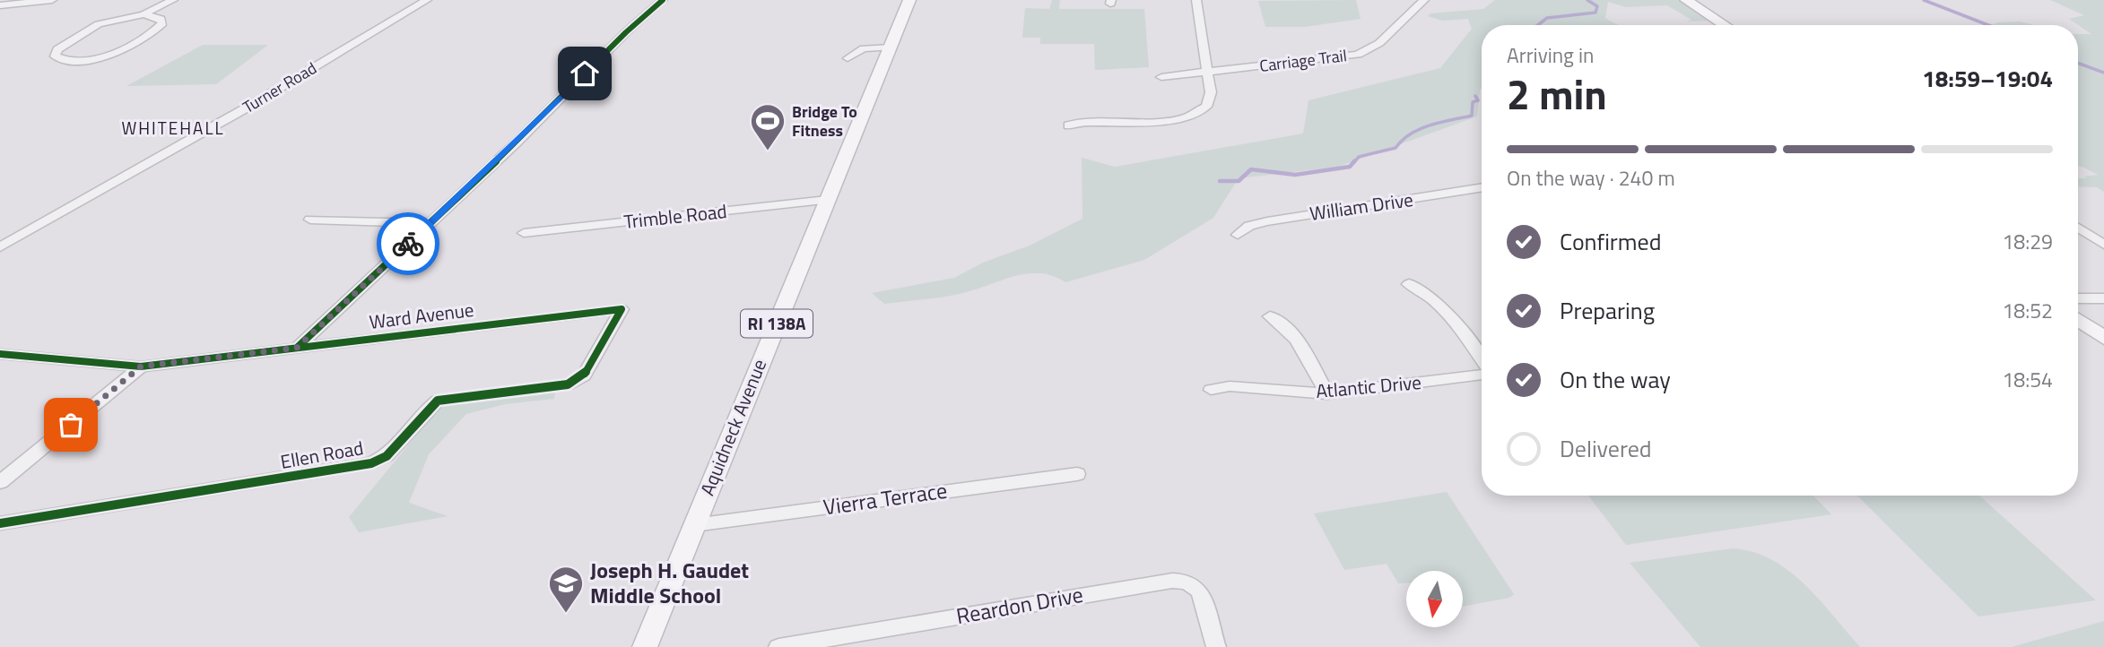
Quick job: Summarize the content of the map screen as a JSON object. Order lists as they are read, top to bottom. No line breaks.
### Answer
{"streets":{"main road":["RI 138A","Aquidneck Avenue"],"street":["Carriage Trail","Turner Road","William Drive","Trimble Road","Ward Avenue","Atlantic Drive","Ellen Road","Vierra Terrace","Reardon Drive"]},"crossings":[["Trimble Road","Aquidneck Avenue"],["Ward Avenue","Ellen Road"],["Aquidneck Avenue","Vierra Terrace"]],"districts":["WHITEHALL"],"places":{"sports":["Bridge To Fitness"],"school or university":["Joseph H. Gaudet Middle School"]},"north":"bottom","page":{"heading":["2 min","Arriving in","18:59–19:04"],"bar":"On the way · 240 m","list":[["Confirmed","18:29"],["Preparing","18:52"],["On the way","18:54"],"Delivered"]}}
